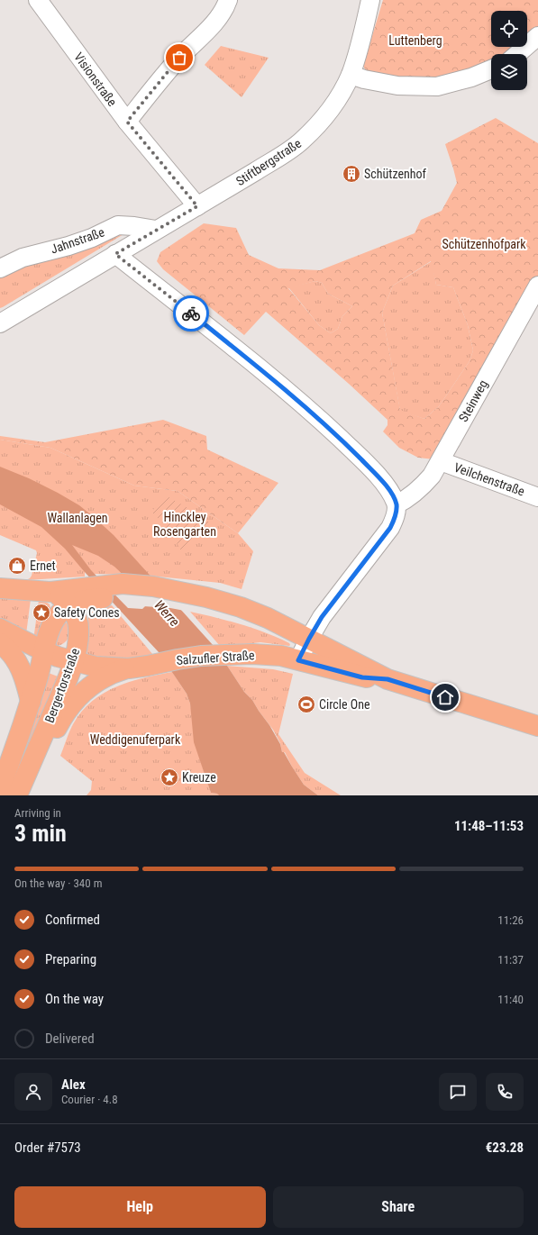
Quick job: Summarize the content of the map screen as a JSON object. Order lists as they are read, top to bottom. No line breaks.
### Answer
{"streets":{"main road":["Salzufler Straße","Bergertorstraße"],"street":["Visionstraße","Stiftbergstraße","Jahnstraße","Steinweg","Veilchenstraße"]},"crossings":[["Visionstraße","Stiftbergstraße"],["Stiftbergstraße","Jahnstraße"],["Steinweg","Veilchenstraße"],["Salzufler Straße","Bergertorstraße"]],"water":["Werre"],"parks":["Luttenberg","Schützenhofpark","Hinckley Rosengarten","Wallanlagen","Weddigenuferpark"],"places":{"building":["Schützenhof"],"shop":["Ernet"],"place":["Safety Cones","Kreuze"],"sports":["Circle One"]},"page":{"heading":["3 min","Arriving in","11:48–11:53"],"panel":["Alex","Courier · 4.8","Order #7573","€23.28"],"bar":"On the way · 340 m","list":[["Confirmed","11:26"],["Preparing","11:37"],["On the way","11:40"],"Delivered"],"buttons":["Help","Share"]}}
